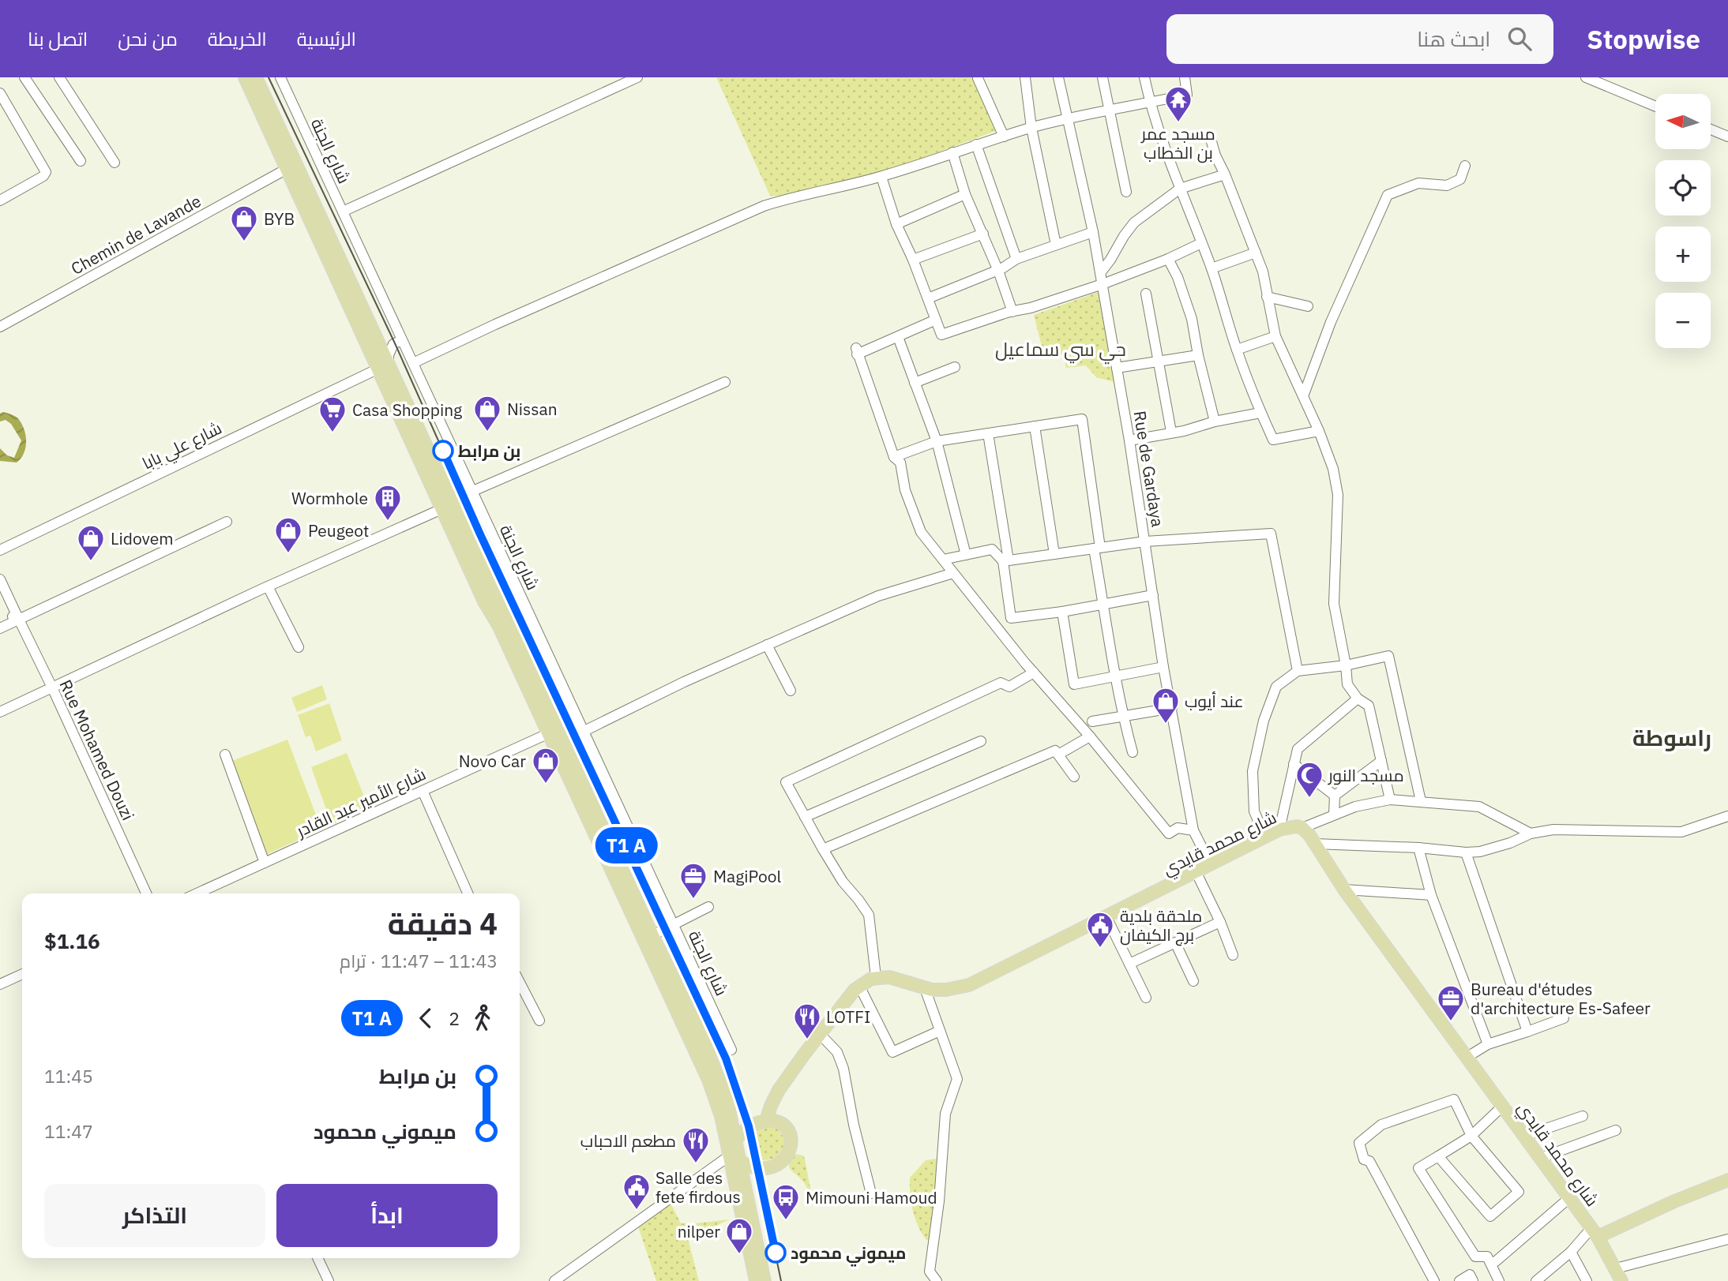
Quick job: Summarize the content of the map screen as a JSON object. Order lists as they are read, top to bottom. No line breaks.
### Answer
{"streets":{"main road":["شارع محمد قايدي"],"street":["شارع الجنة","Chemin de Lavande","شارع علي بابا","Rue de Gardaya","Rue Mohamed Douzi","شارع الأمير عبد القادر"]},"crossings":[["Rue de Gardaya","شارع محمد قايدي"]],"districts":["حي سي سماعيل","راسوطة"],"places":{"temple":["مسجد عمر بن الخطاب"],"shop":["BYB","Nissan","Peugeot","Lidovem","عند أيوب","Novo Car","nilper"],"supermarket":["Casa Shopping"],"other":["بن مرابط","ميموني محمود"],"building":["Wormhole"],"mosque":["مسجد النور"],"office":["MagiPool","Bureau d'études d'architecture Es-Safeer"],"public building":["ملحقة بلدية برج الكيفان","Salle des fete firdous"],"restaurant":["LOTFI","مطعم الاحباب"],"bus stop":["Mimouni Hamoud"]},"north":"left","page":{"header":"Stopwise","search":"ابحث هنا","nav":["الرئيسية","الخريطة","من نحن","اتصل بنا"],"on_map":"T1 A","map_buttons":["+","−"],"heading":["4 دقيقة","11:43 – 11:47 · ترام","$1.16"],"legs":["2","T1 A"],"list":[{"name":"بن مرابط","value":"11:45"},{"name":"ميموني محمود","value":"11:47"}],"buttons":["ابدأ","التذاكر"]}}
